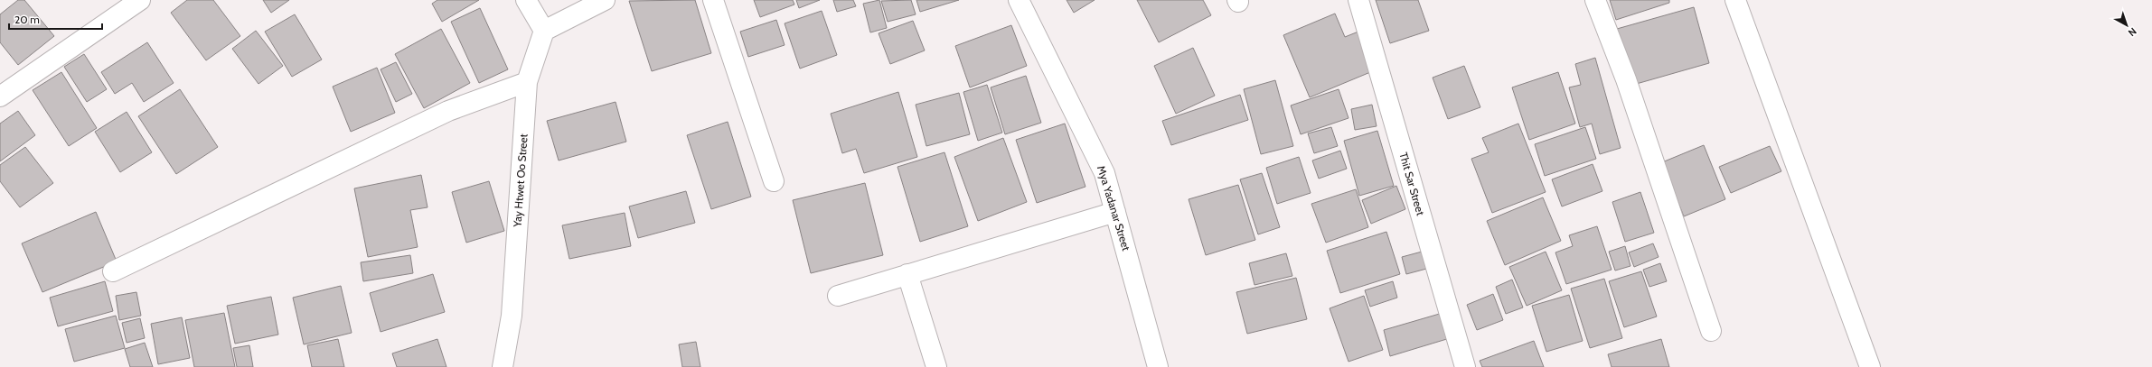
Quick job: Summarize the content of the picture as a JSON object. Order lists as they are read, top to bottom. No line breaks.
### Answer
{"streets":{"street":["Yay Htwet Oo Street","Thit Sar Street","Mya Yadanar Street"]},"scale_bar":"20 m","north":"bottom right"}
